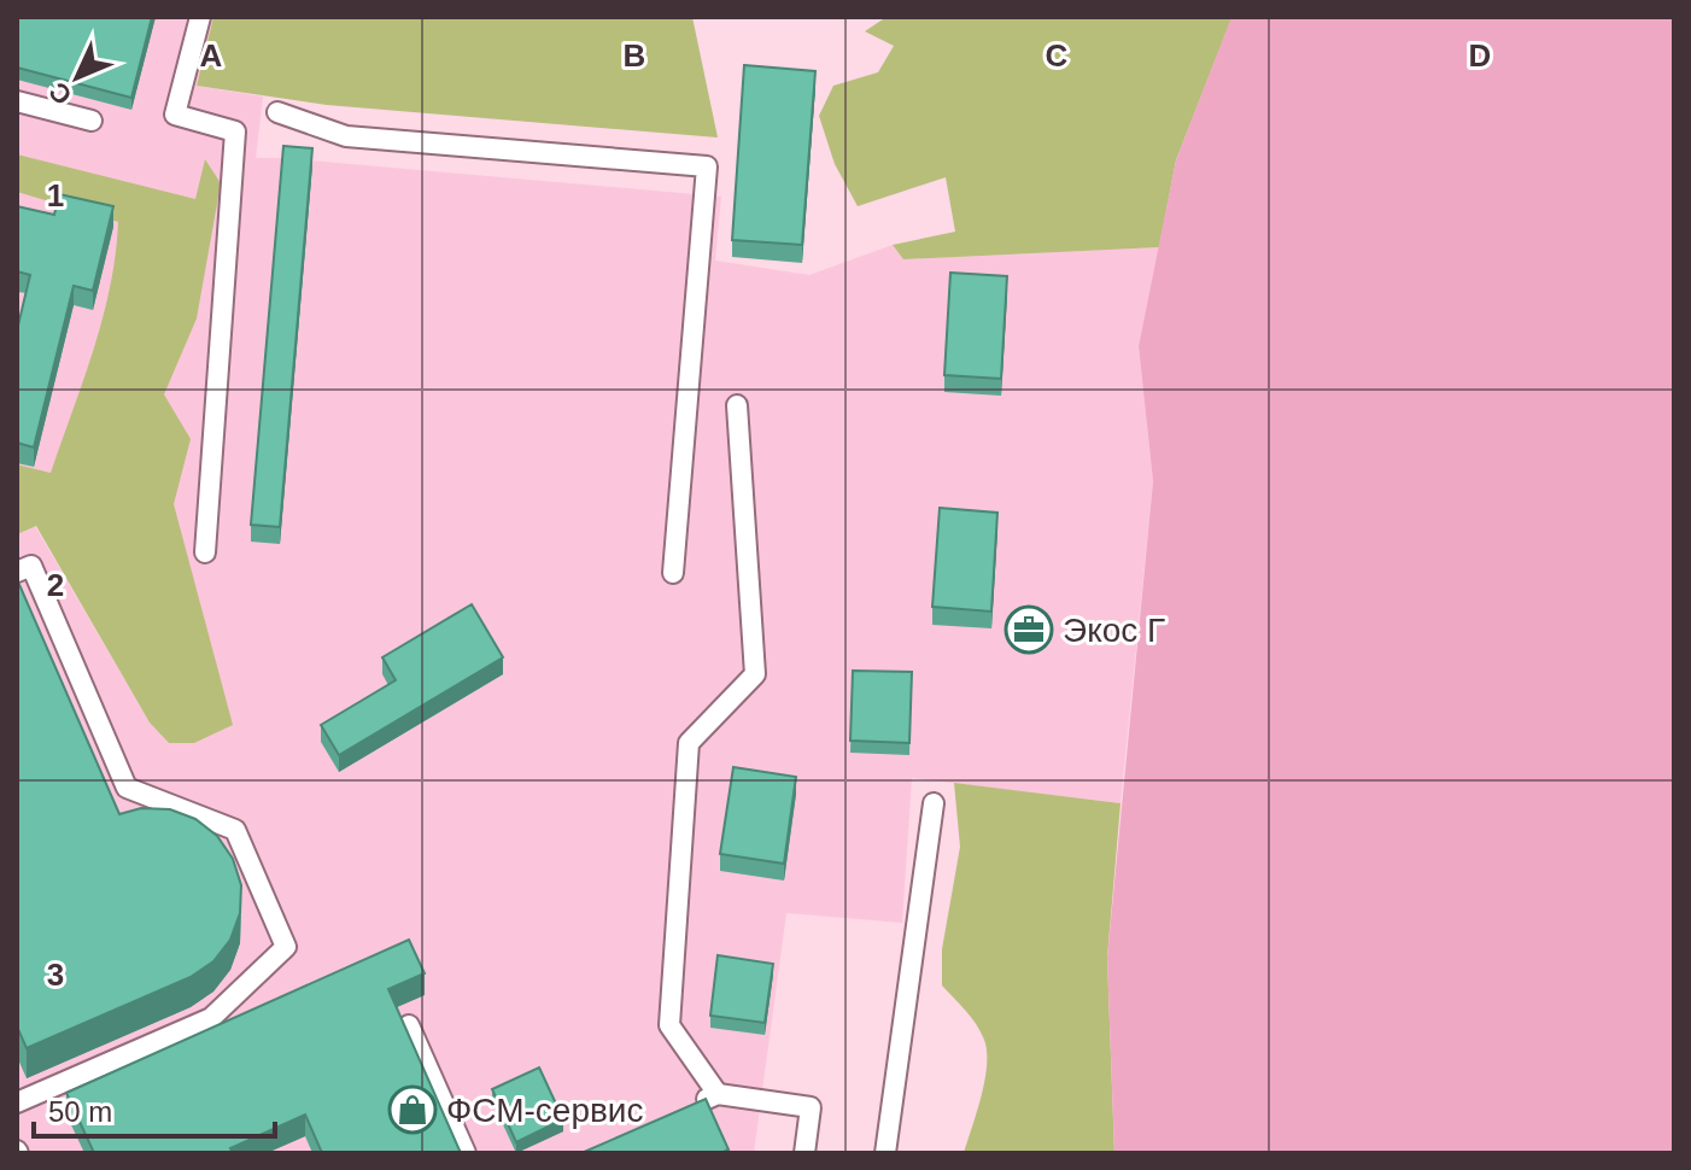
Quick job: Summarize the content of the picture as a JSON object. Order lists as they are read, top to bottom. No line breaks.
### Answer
{"places":{"office":["Экос Г"],"shop":["ФСМ-сервис"]},"scale_bar":"50 m","north":"bottom left","grid":{"columns":["A","B","C","D"],"rows":["1","2","3"]}}
